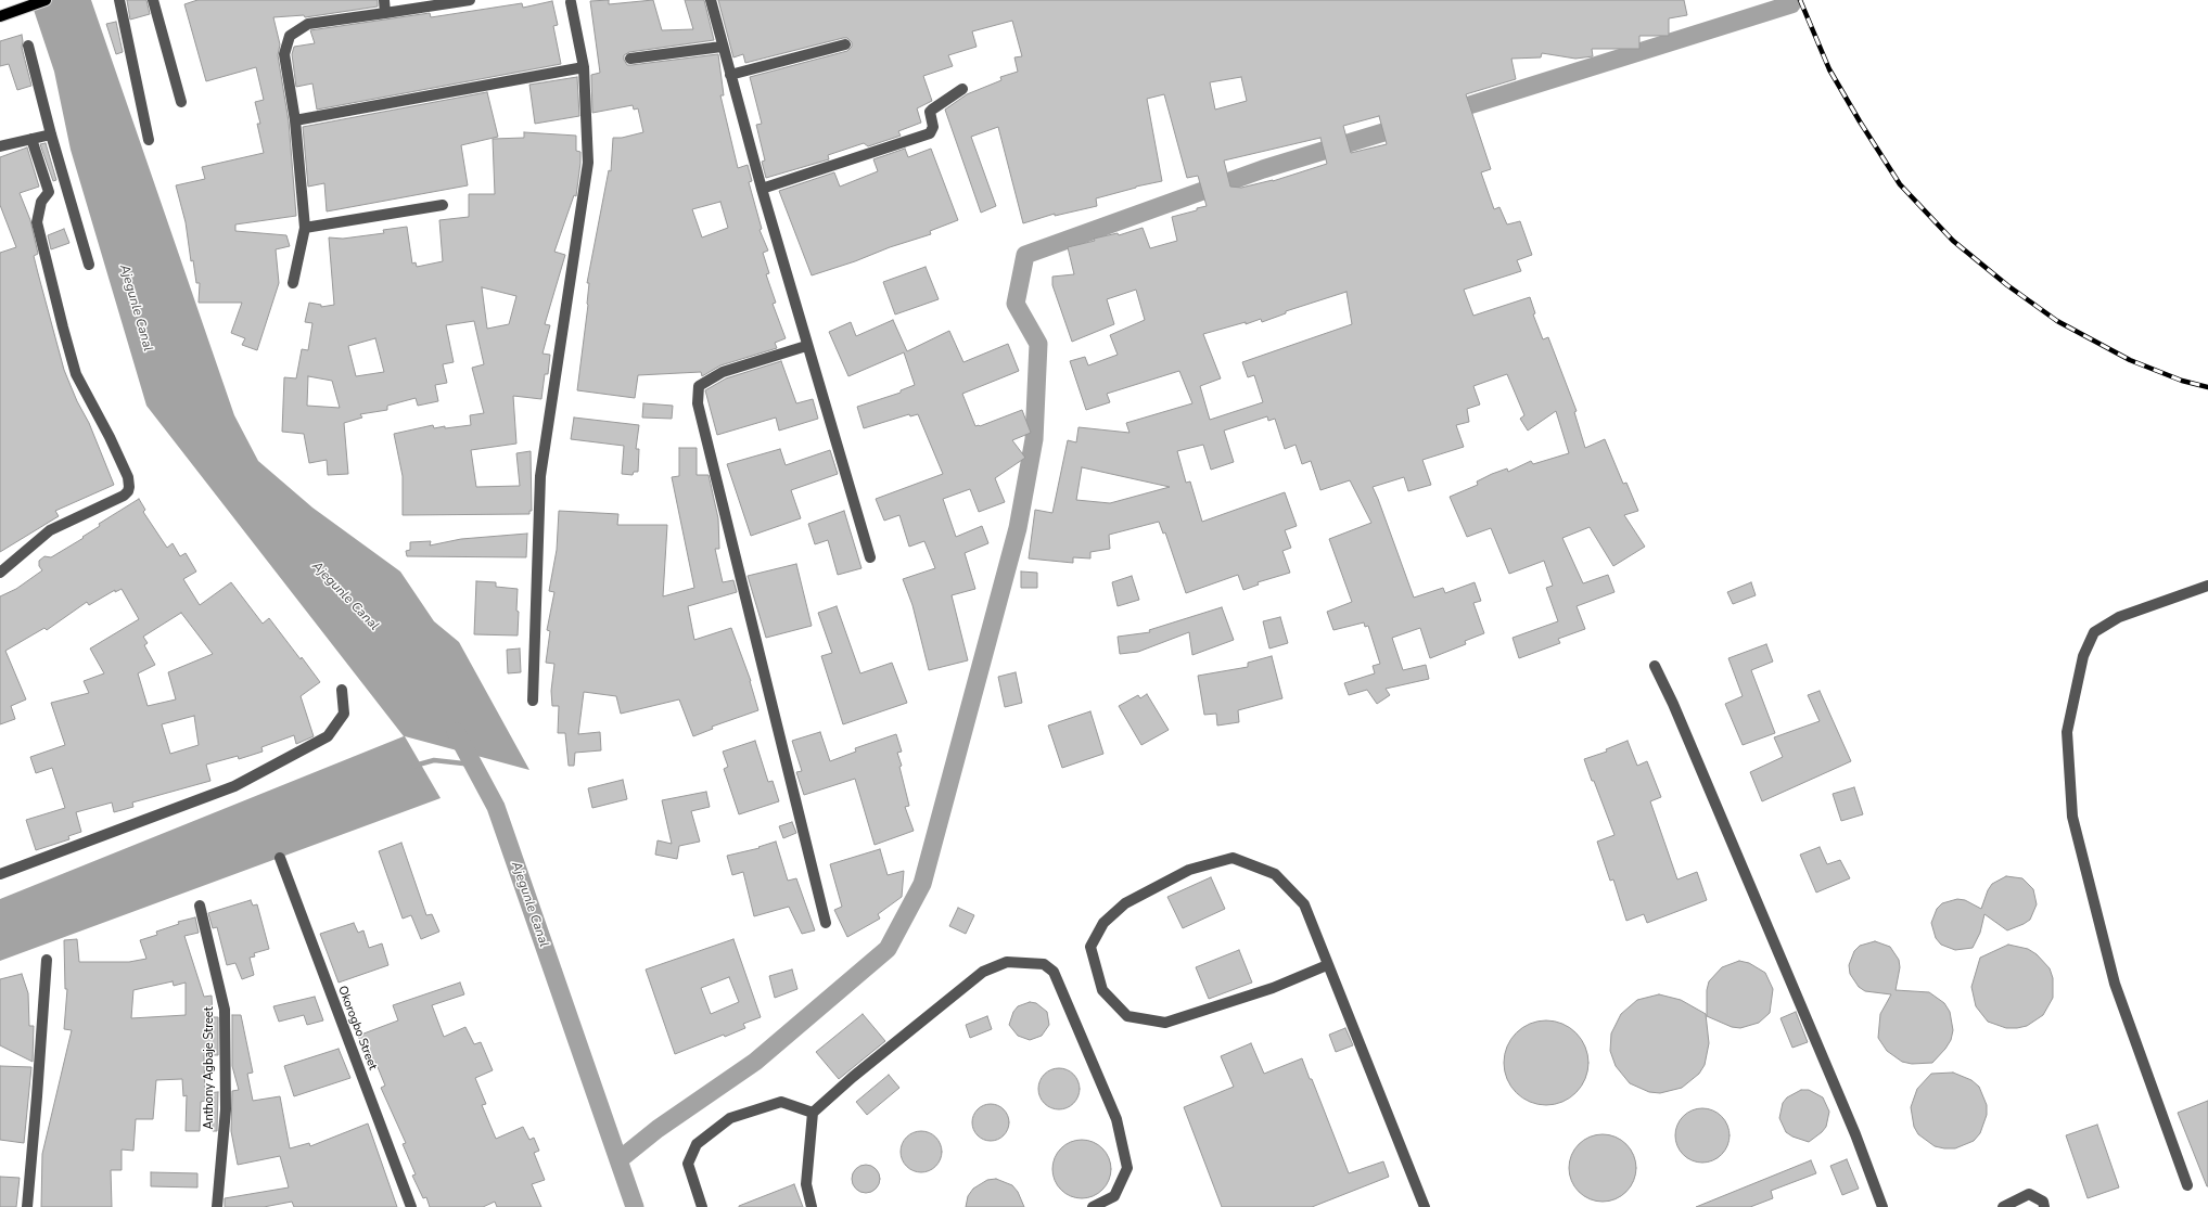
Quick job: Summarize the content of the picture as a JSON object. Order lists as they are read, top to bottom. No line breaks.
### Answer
{"streets":{"street":["Okorogbo Street","Anthony Agbaje Street"]},"water":["Ajegunle Canal"]}
